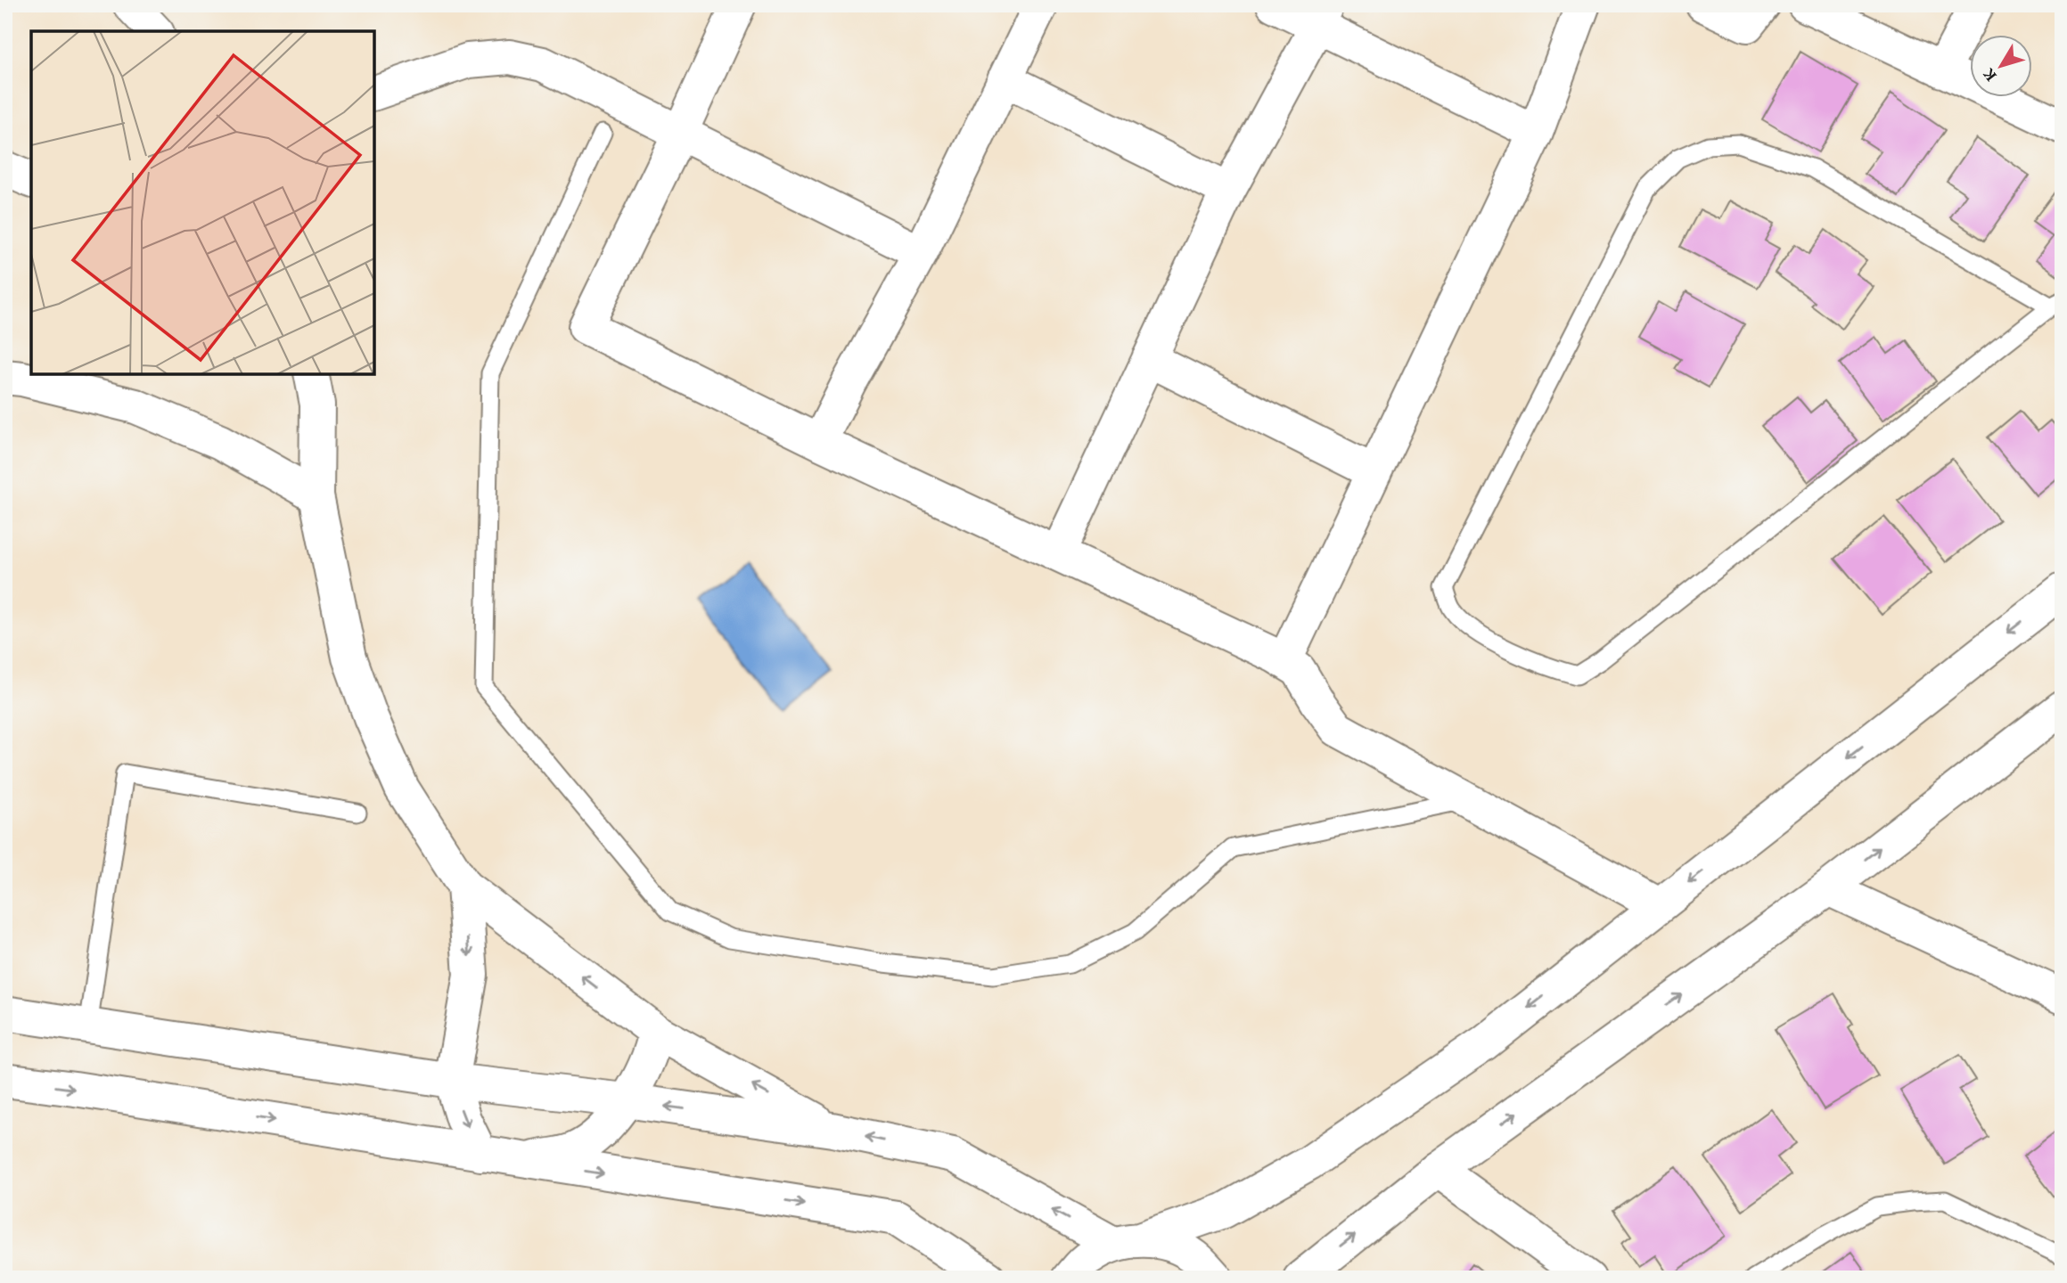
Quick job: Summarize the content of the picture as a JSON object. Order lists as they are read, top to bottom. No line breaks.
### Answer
{"north":"bottom left"}
